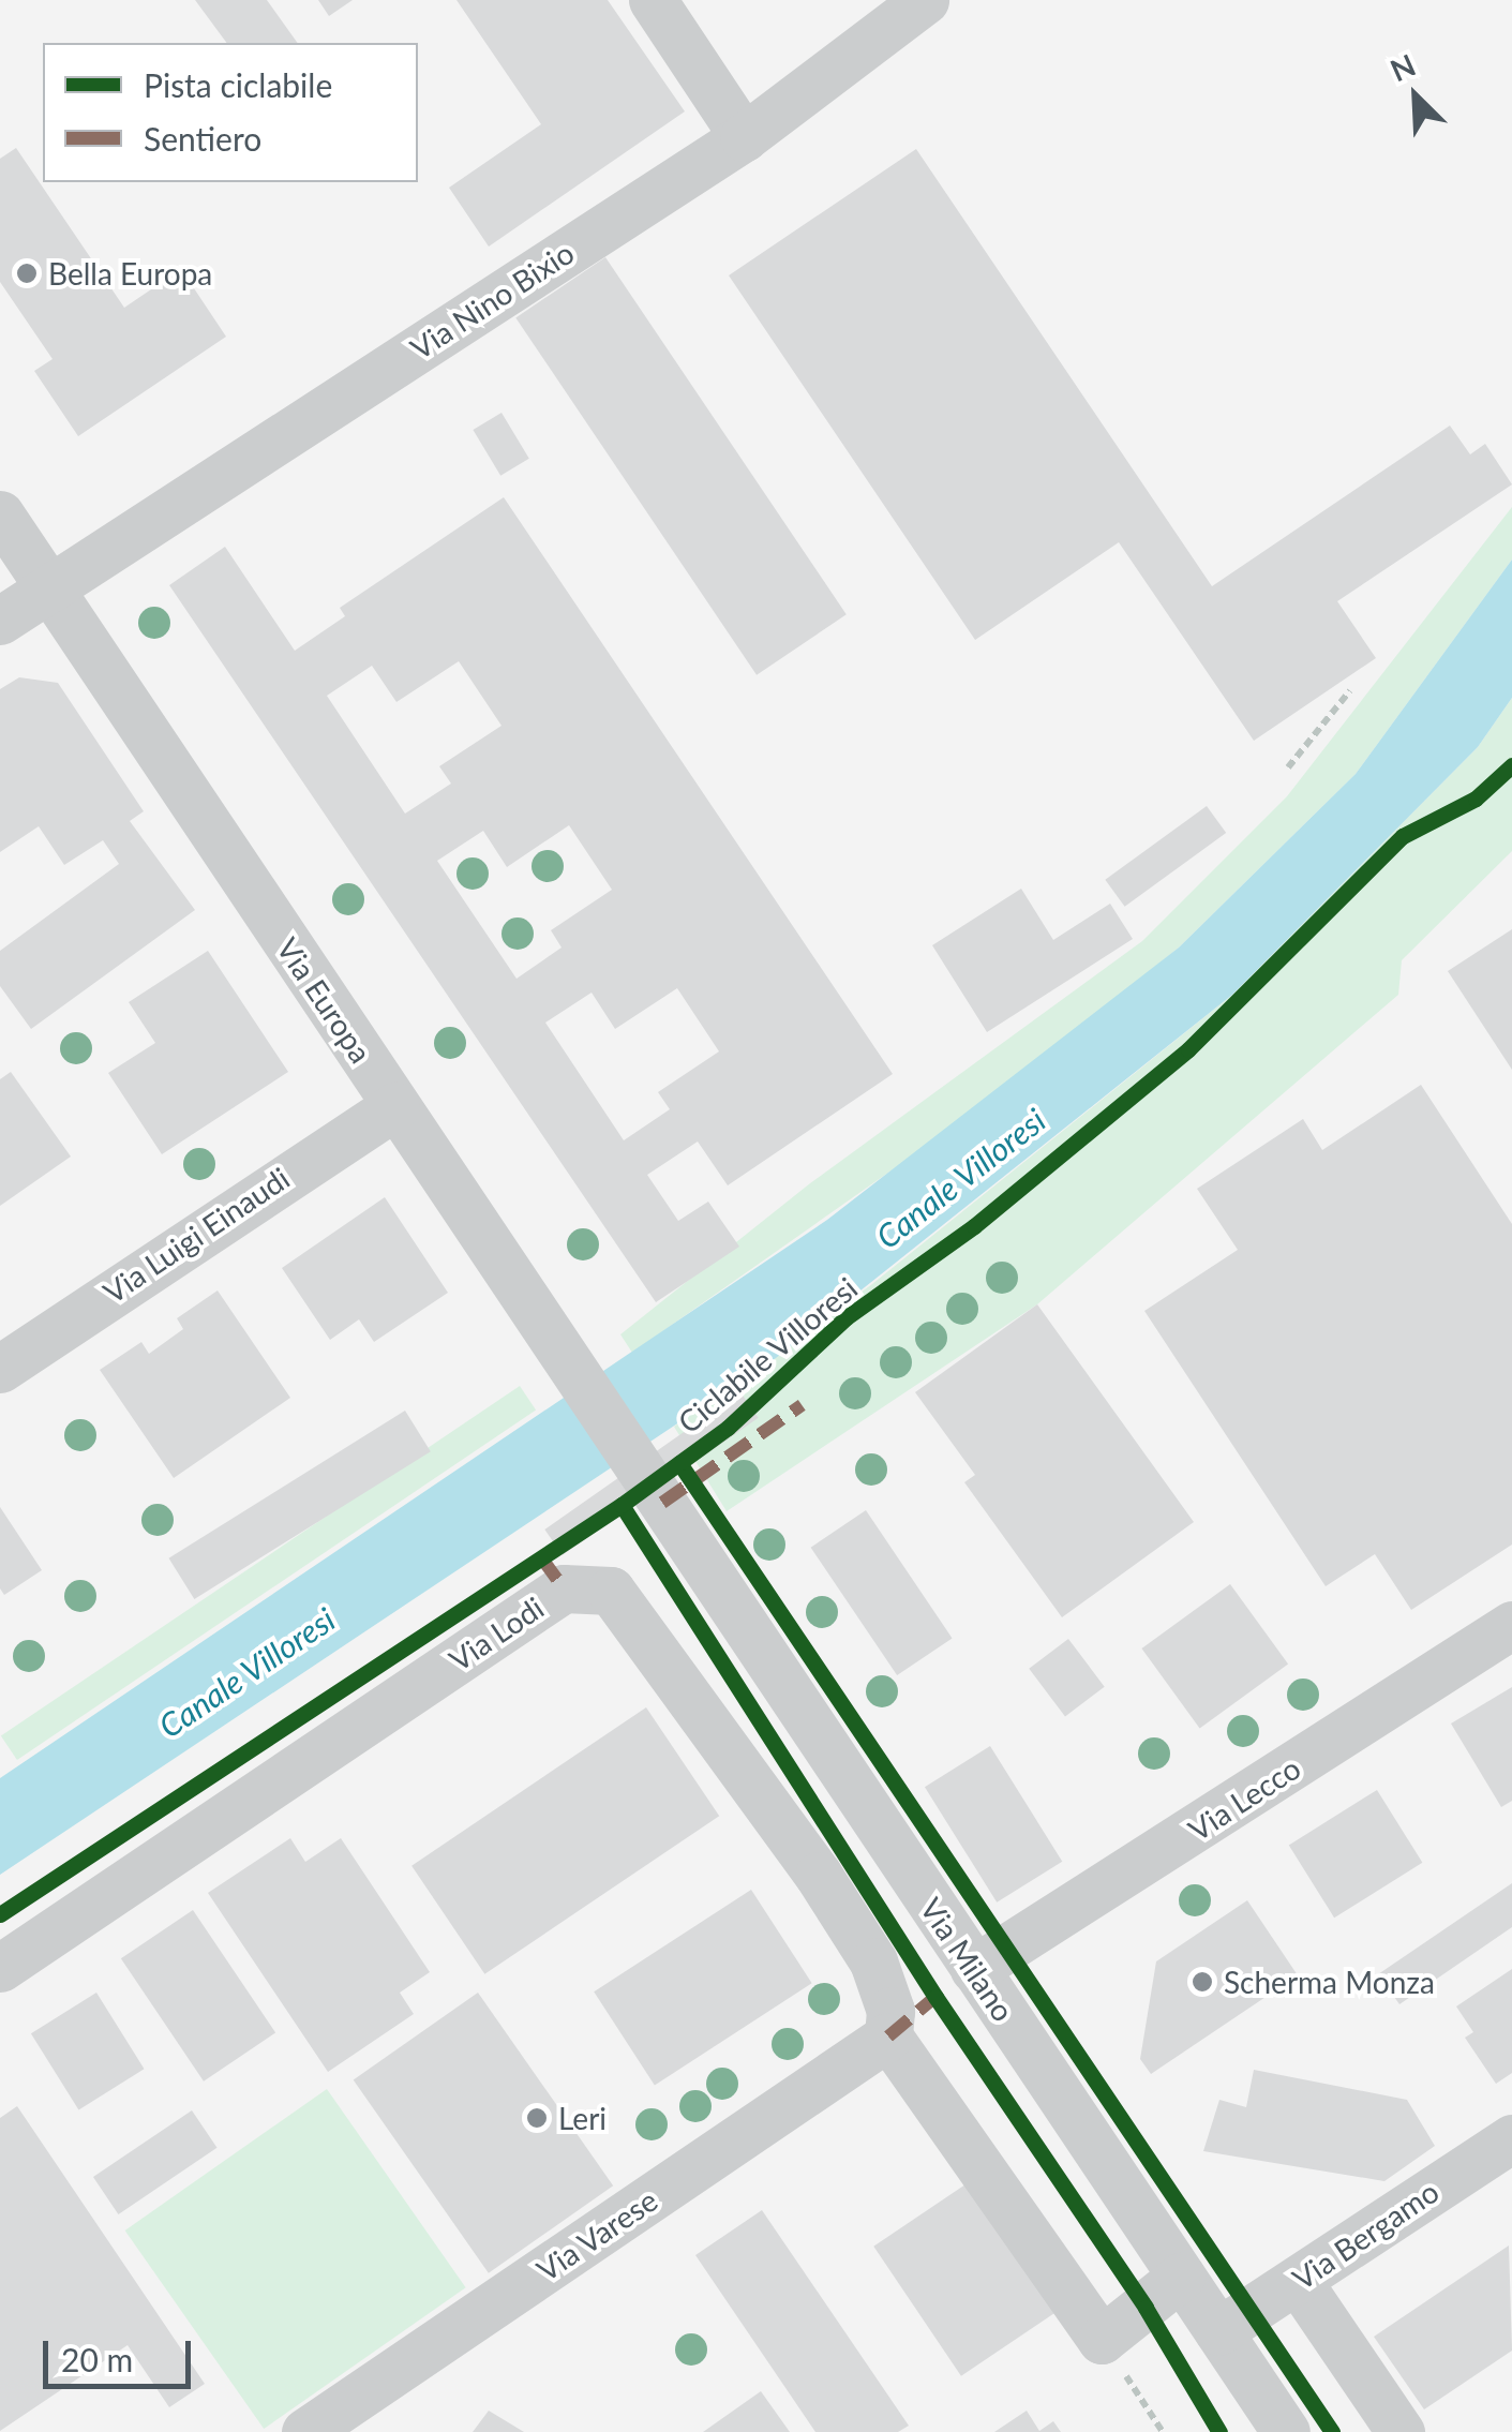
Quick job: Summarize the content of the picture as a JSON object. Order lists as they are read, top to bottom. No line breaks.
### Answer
{"streets":{"street":["Via Nino Bixio","Via Europa","Via Luigi Einaudi","Via Lodi","Via Lecco","Via Milano","Via Varese","Via Bergamo"],"cycle path":["Ciclabile Villoresi"]},"crossings":[["Via Nino Bixio","Via Europa"],["Via Europa","Via Luigi Einaudi"],["Via Europa","Via Milano"],["Via Lodi","Via Varese"],["Via Lecco","Via Milano"],["Via Milano","Via Bergamo"]],"water":["Canale Villoresi"],"places":["Bella Europa","Scherma Monza","Leri"],"legend":["Pista ciclabile","Sentiero"],"scale_bar":"20 m","north":"top left"}
